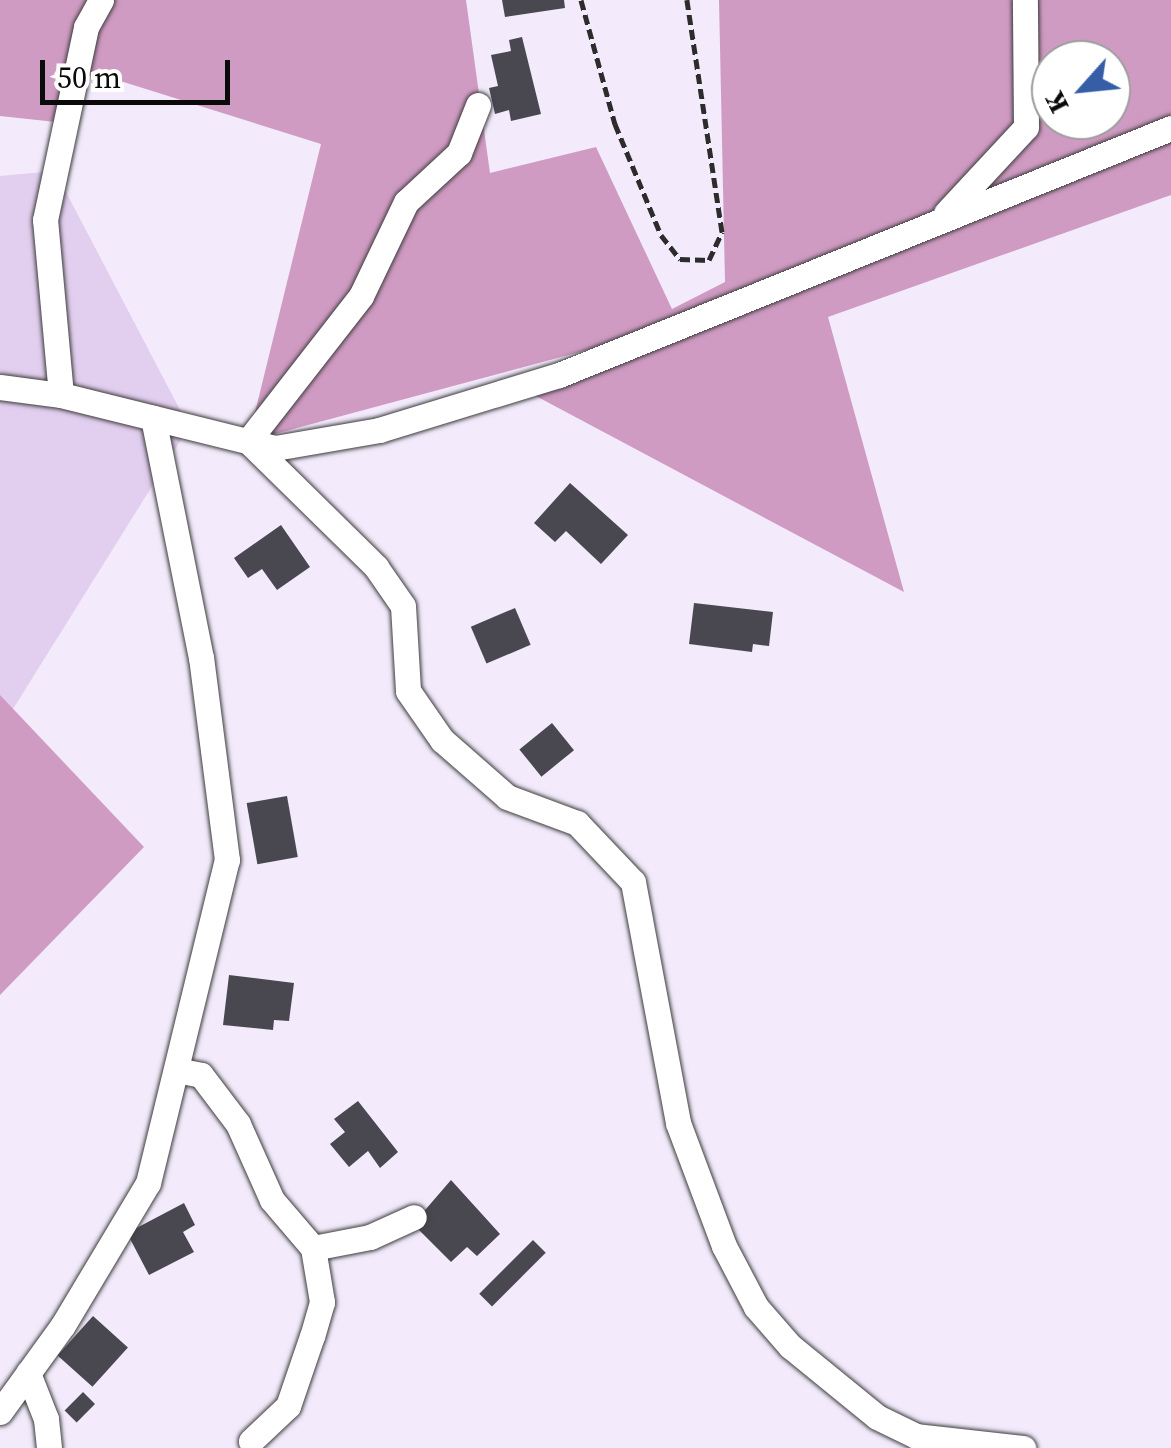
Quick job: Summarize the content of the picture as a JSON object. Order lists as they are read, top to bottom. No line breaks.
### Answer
{"scale_bar":"50 m","north":"bottom left"}
